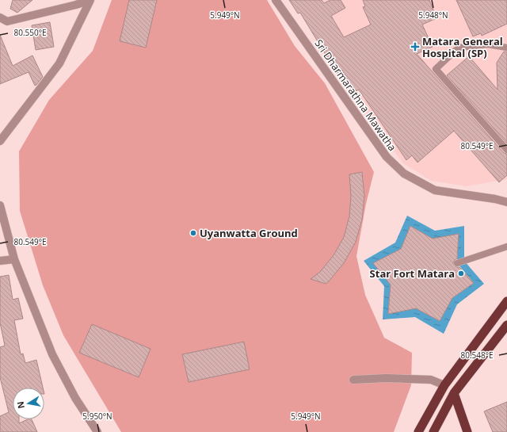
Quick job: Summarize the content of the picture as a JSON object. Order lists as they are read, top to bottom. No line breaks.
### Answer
{"streets":{"street":["Sri Dharmarathna Mawatha"]},"places":{"health":["Matara General Hospital (SP)"],"other":["Uyanwatta Ground","Star Fort Matara"]},"north":"left","coordinates":["5.948°N","5.949°N","80.550°E","80.549°E","80.548°E","5.950°N"]}
